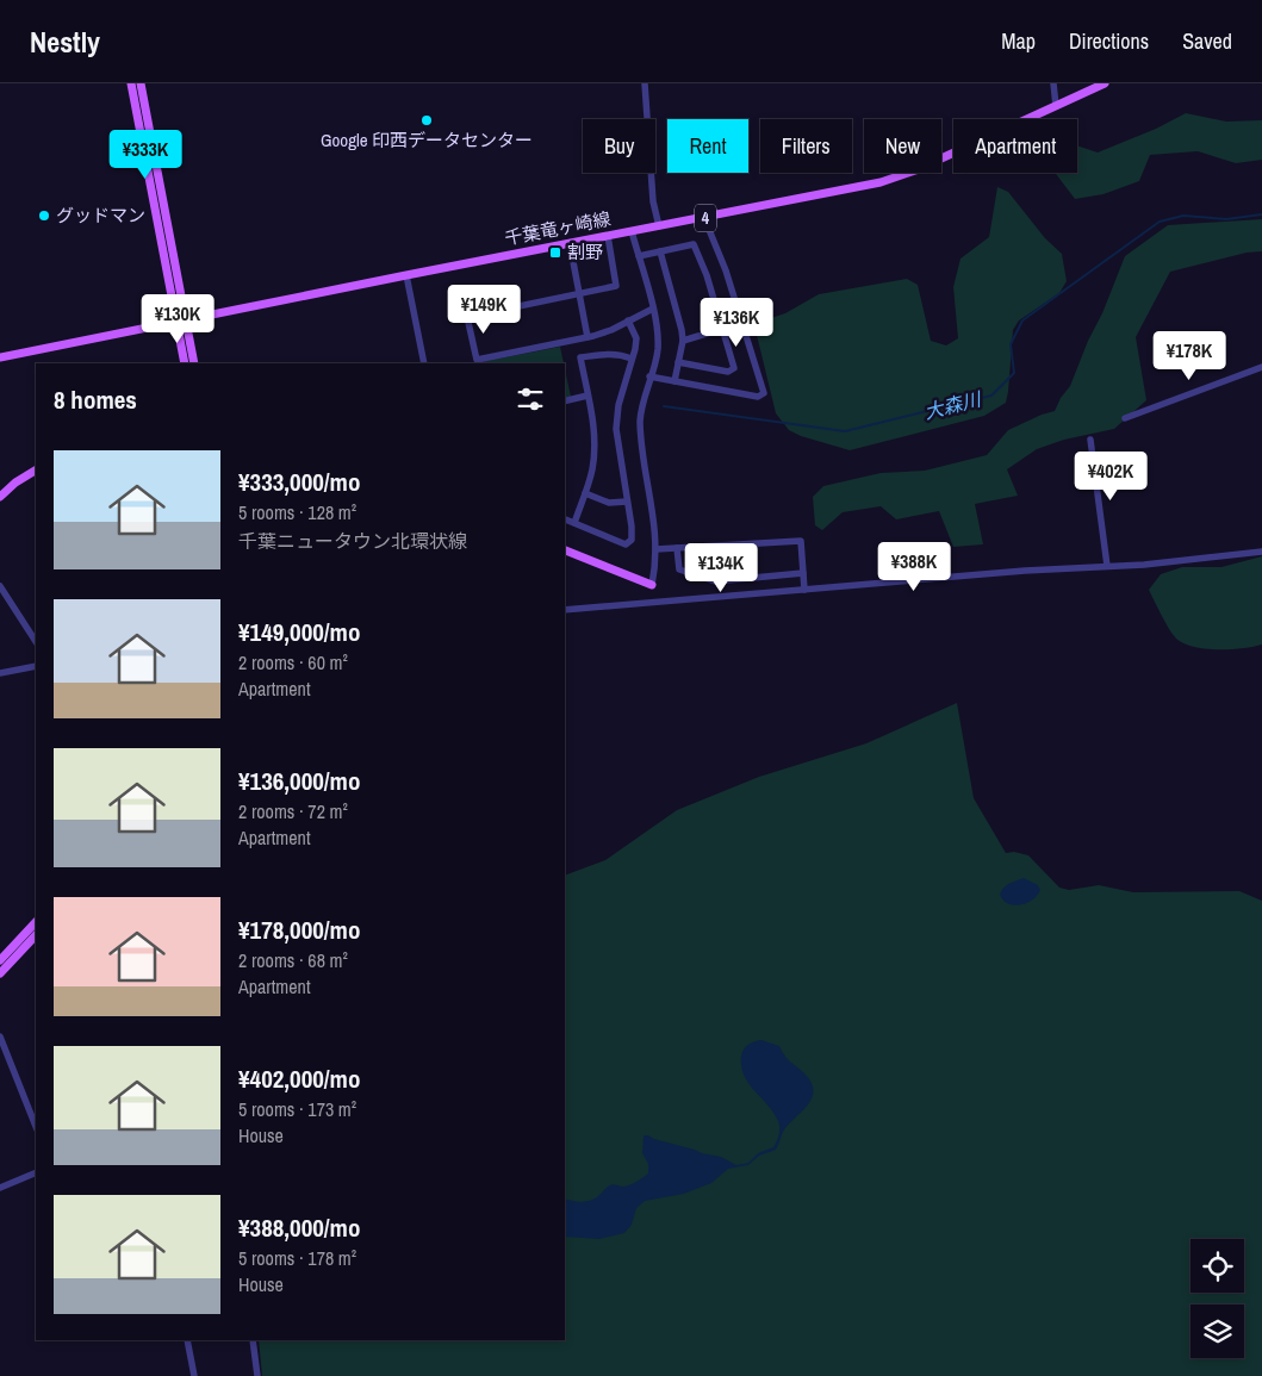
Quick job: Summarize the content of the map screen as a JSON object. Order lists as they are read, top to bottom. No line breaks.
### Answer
{"streets":{"main road":["4","千葉竜ヶ崎線"]},"water":["大森川"],"places":{"other":["Google 印西データセンター","グッドマン"],"transit":["割野"]},"page":{"header":"Nestly","nav":["Map","Directions","Saved"],"chip":["Buy","Rent","Filters","New","Apartment"],"price":["¥333K","¥149K","¥130K","¥136K","¥178K","¥402K","¥388K","¥134K"],"heading":"8 homes","list":[{"name":"¥333,000/mo","note":"5 rooms · 128 m² · 千葉ニュータウン北環状線"},{"name":"¥149,000/mo","note":"2 rooms · 60 m² · Apartment"},{"name":"¥136,000/mo","note":"2 rooms · 72 m² · Apartment"},{"name":"¥178,000/mo","note":"2 rooms · 68 m² · Apartment"},{"name":"¥402,000/mo","note":"5 rooms · 173 m² · House"},{"name":"¥388,000/mo","note":"5 rooms · 178 m² · House"}]}}
